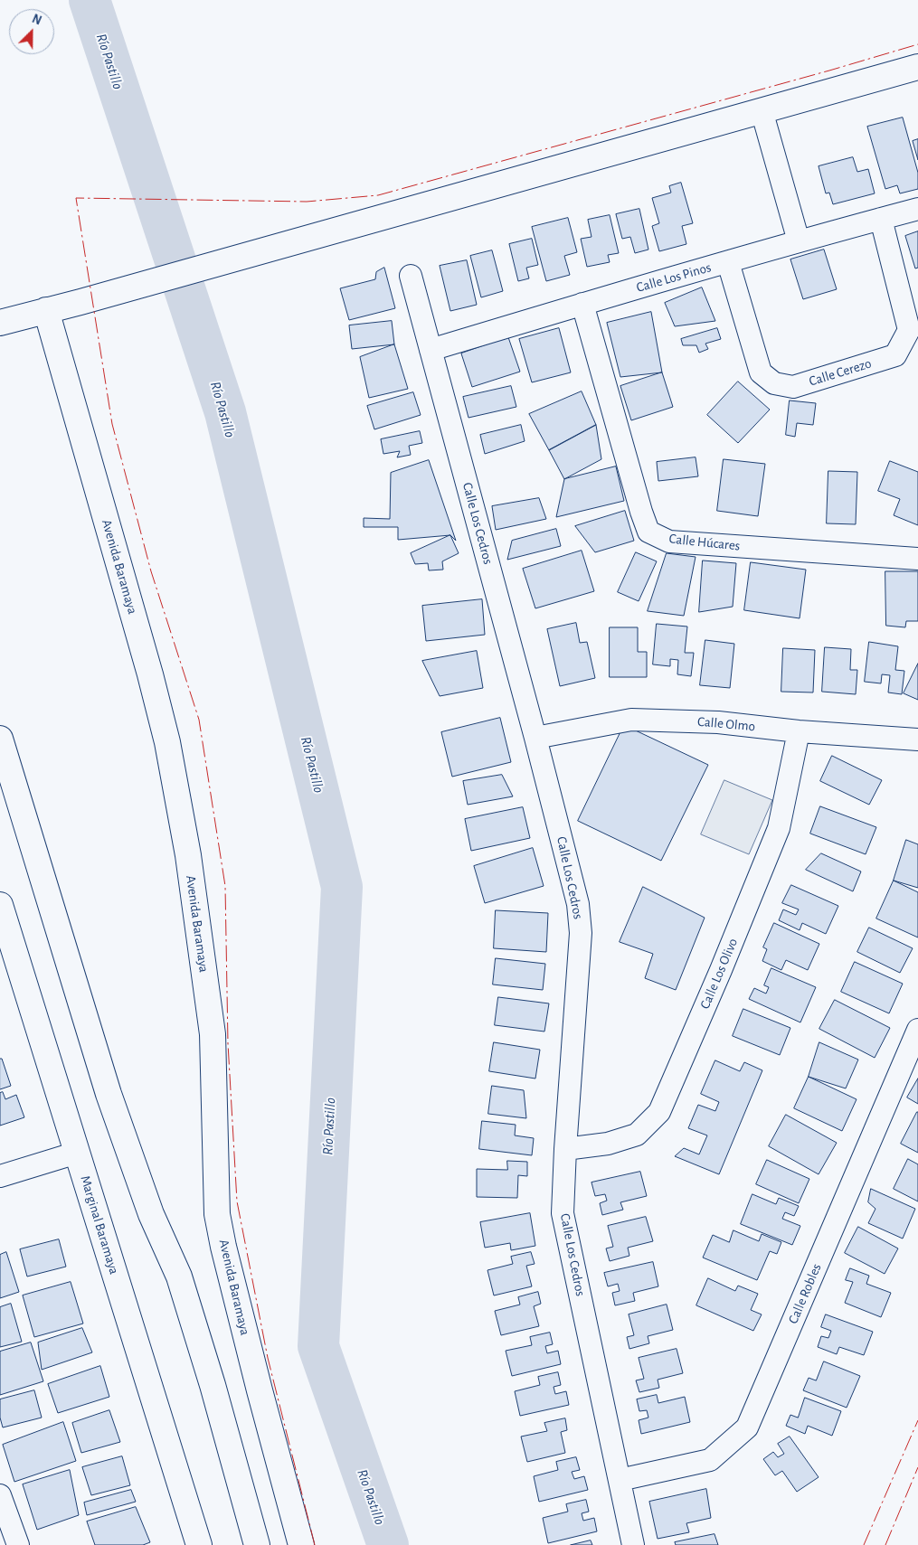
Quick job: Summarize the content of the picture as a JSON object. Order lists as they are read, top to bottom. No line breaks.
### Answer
{"streets":{"main road":["Avenida Baramaya","Marginal Baramaya"],"street":["Calle Los Pinos","Calle Cerezo","Calle Los Cedros","Calle Húcares","Calle Olmo","Calle Los Olivo","Calle Robles"]},"crossings":[["Calle Los Pinos","Calle Cerezo"],["Calle Los Pinos","Calle Los Cedros"],["Calle Los Pinos","Calle Húcares"],["Calle Los Cedros","Calle Olmo"],["Calle Los Cedros","Calle Los Olivo"],["Calle Los Cedros","Calle Robles"],["Calle Olmo","Calle Los Olivo"]],"water":["Río Pastillo"],"north":"top right"}
